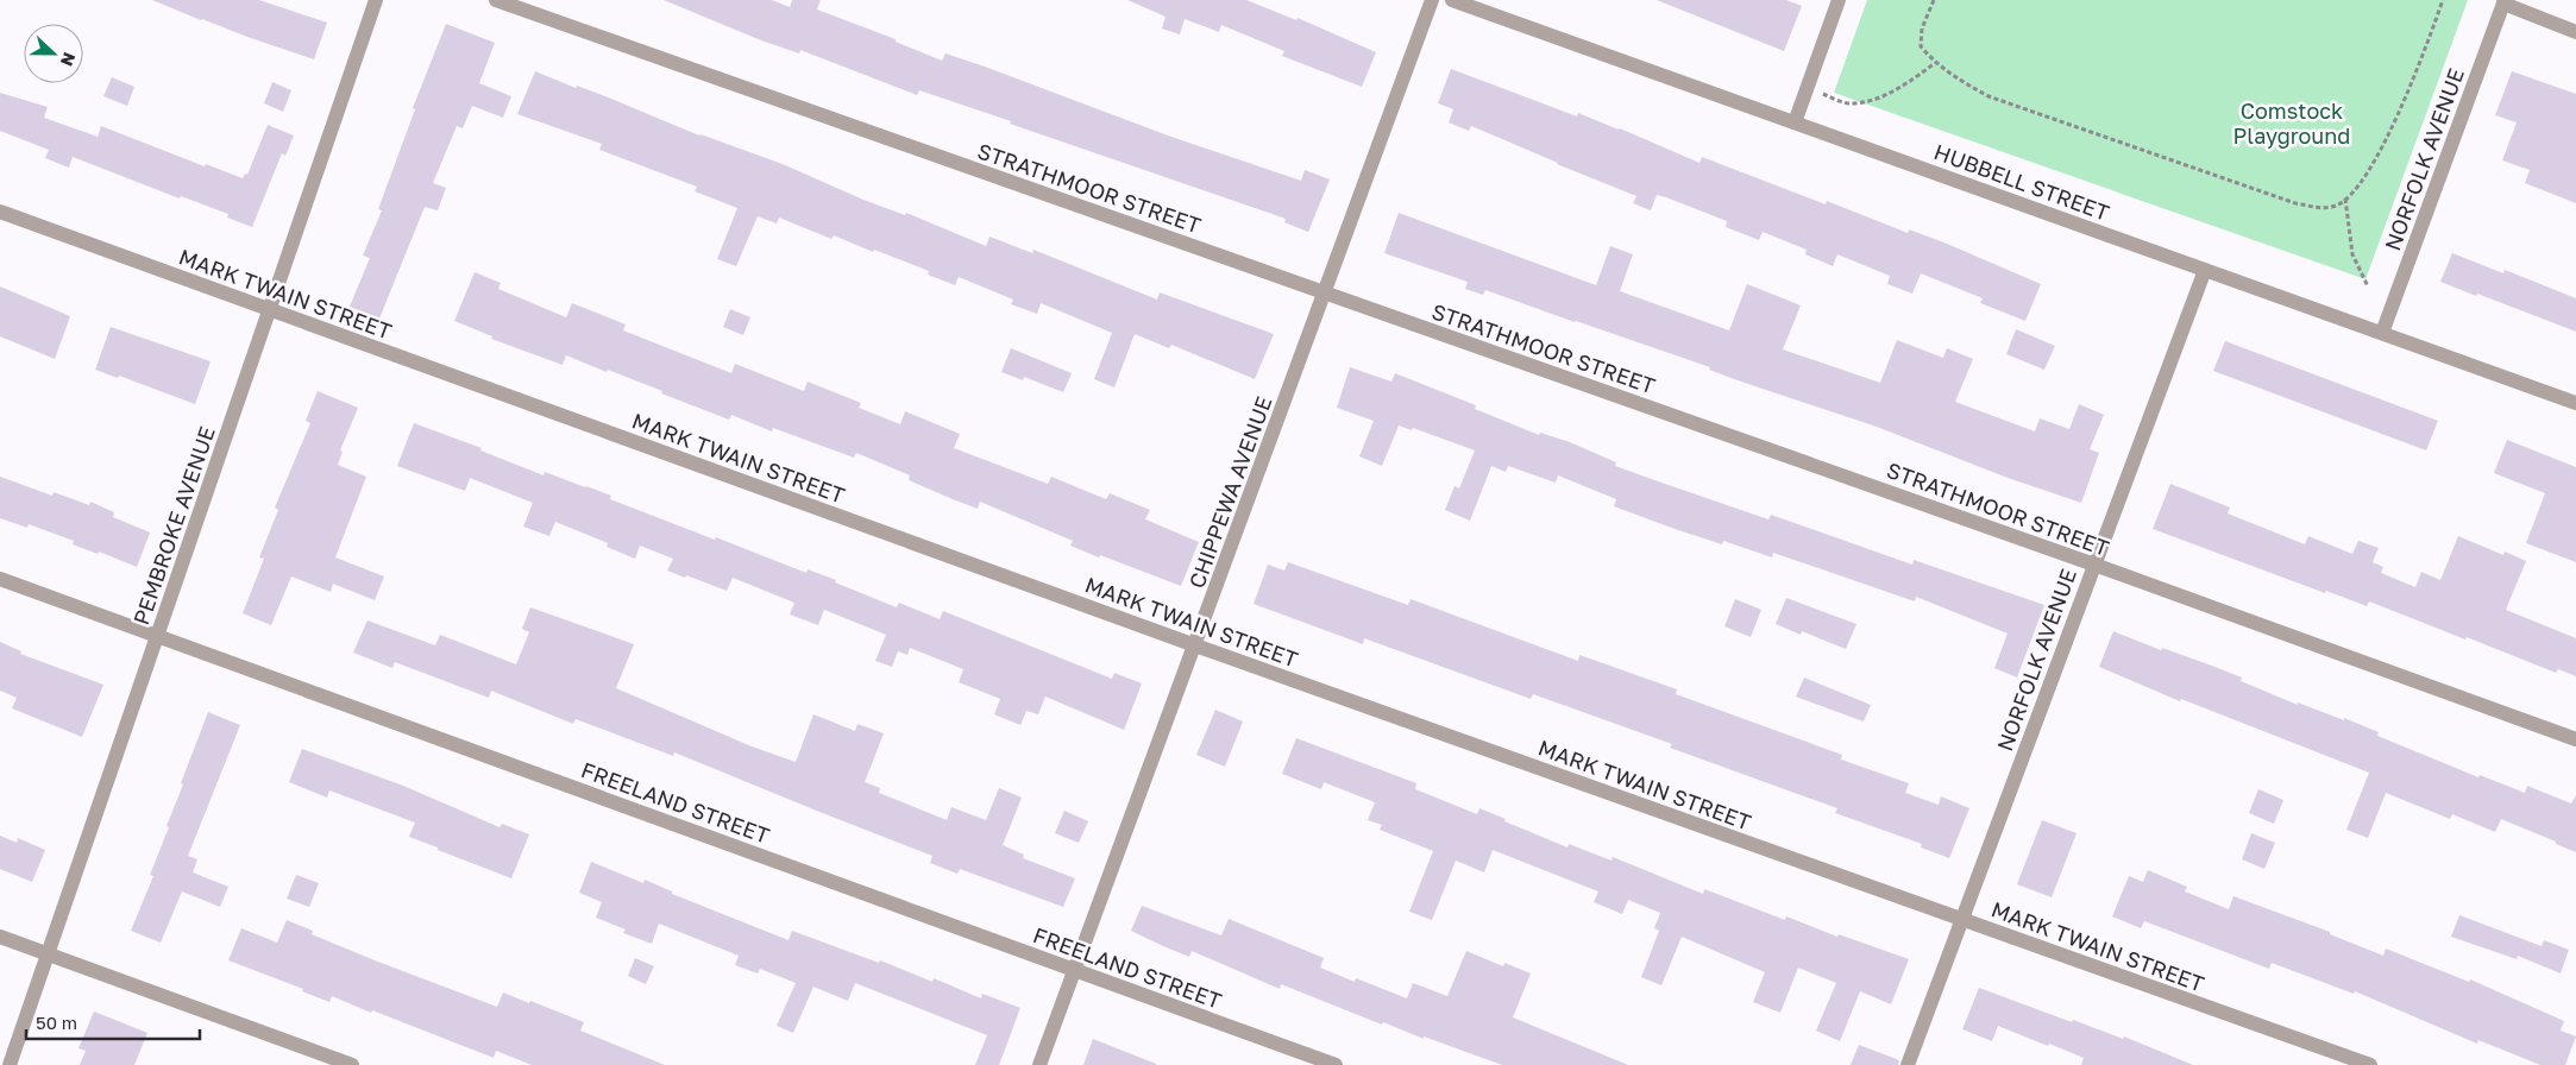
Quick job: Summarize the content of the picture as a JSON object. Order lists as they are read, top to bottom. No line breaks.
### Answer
{"streets":{"street":["NORFOLK AVENUE","HUBBELL STREET","STRATHMOOR STREET","MARK TWAIN STREET","CHIPPEWA AVENUE","PEMBROKE AVENUE","FREELAND STREET"]},"crossings":[["NORFOLK AVENUE","HUBBELL STREET"],["NORFOLK AVENUE","STRATHMOOR STREET"],["NORFOLK AVENUE","MARK TWAIN STREET"],["STRATHMOOR STREET","CHIPPEWA AVENUE"],["MARK TWAIN STREET","CHIPPEWA AVENUE"],["MARK TWAIN STREET","PEMBROKE AVENUE"],["CHIPPEWA AVENUE","FREELAND STREET"],["PEMBROKE AVENUE","FREELAND STREET"]],"parks":["Comstock Playground"],"scale_bar":"50 m","north":"right"}
